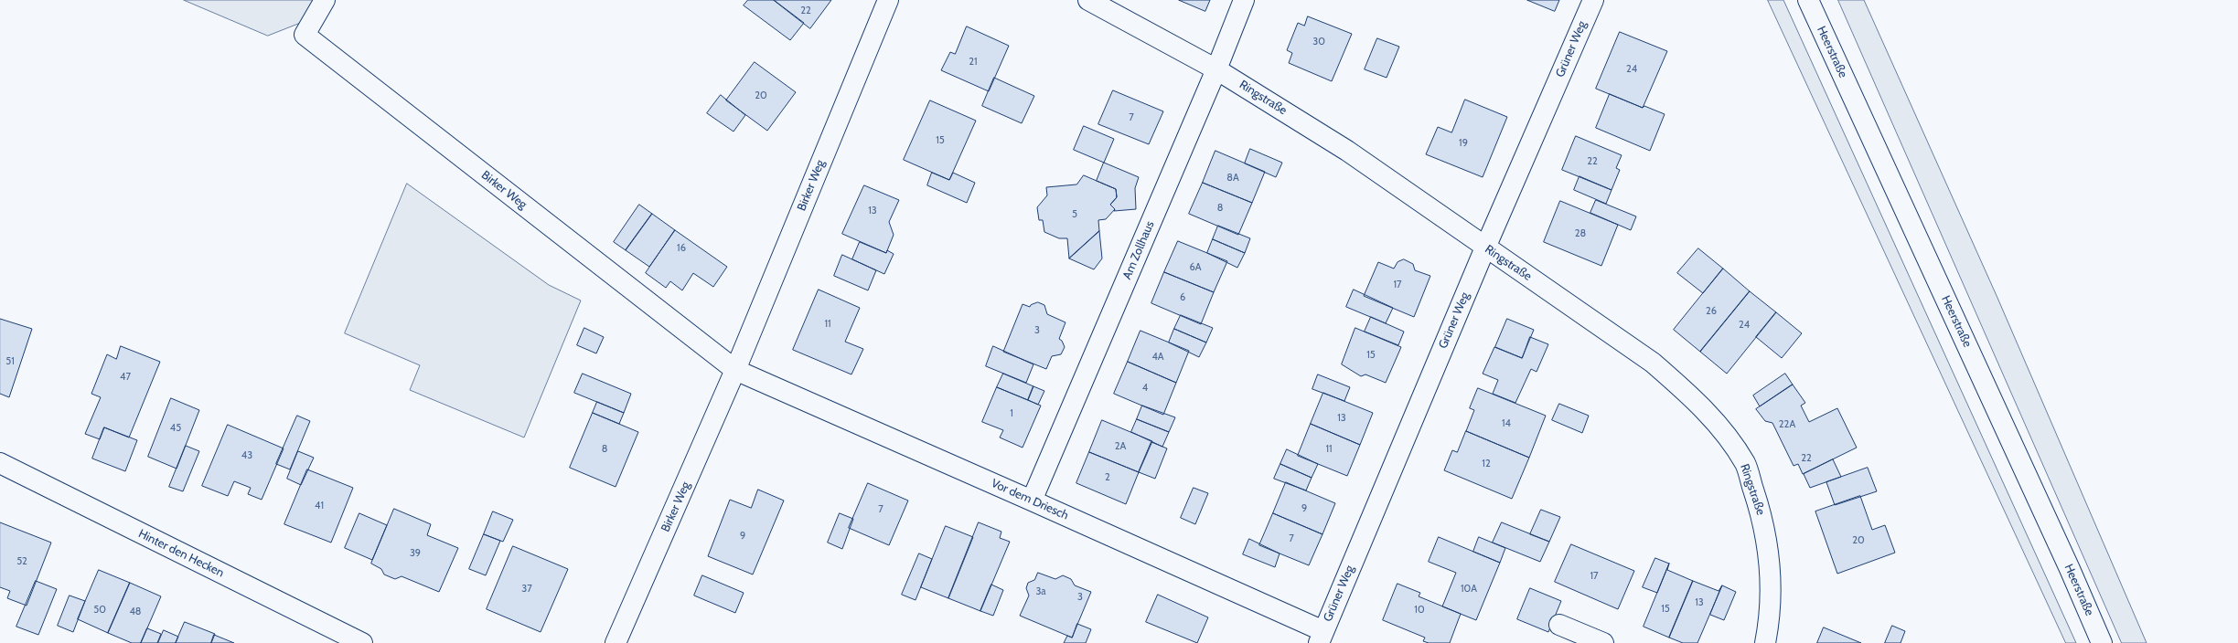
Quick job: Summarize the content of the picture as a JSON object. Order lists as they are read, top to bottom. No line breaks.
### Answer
{"streets":{"street":["Grüner Weg","Heerstraße","Ringstraße","Birker Weg","Am Zollhaus","Vor dem Driesch","Hinter den Hecken"]},"crossings":[["Grüner Weg","Ringstraße"],["Grüner Weg","Vor dem Driesch"],["Ringstraße","Am Zollhaus"],["Birker Weg","Vor dem Driesch"],["Am Zollhaus","Vor dem Driesch"]],"house_numbers":["22","30","21","24","20","7","15","19","22","8A","8","13","5","28","16","6A","17","6","26","11","24","3","15","4A","51","47","4","1","13","14","22A","45","2A","8","11","43","22","12","2","41","9","7","9","7","20","39","52","17","37","10A","3a","3","13","15","50","10","48"]}
